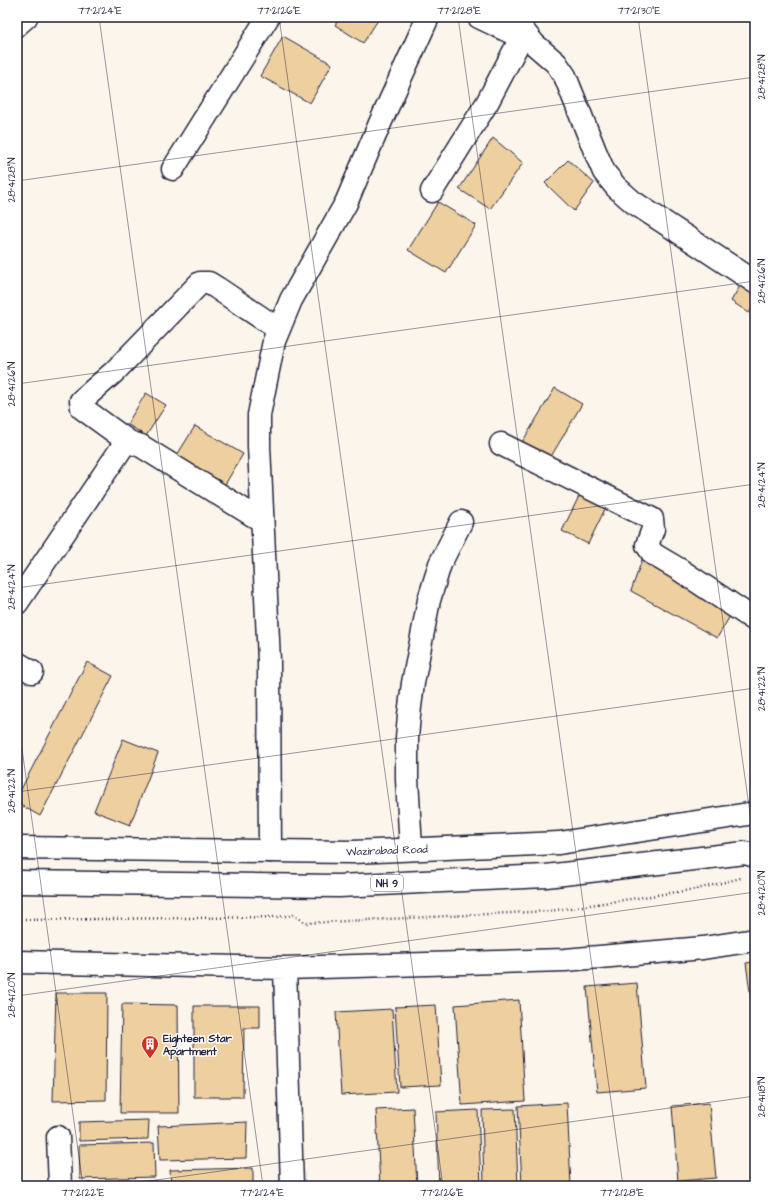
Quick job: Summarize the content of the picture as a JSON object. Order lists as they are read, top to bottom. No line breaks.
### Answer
{"streets":{"main road":["Wazirabad Road","NH 9"]},"places":{"building":["Eighteen Star Apartment"]},"coordinates":["77°21'24\"E","77°21'26\"E","77°21'28\"E","77°21'30\"E","28°41'28\"N","28°41'26\"N","28°41'24\"N","28°41'22\"N","28°41'20\"N","28°41'18\"N","77°21'22\"E"]}
